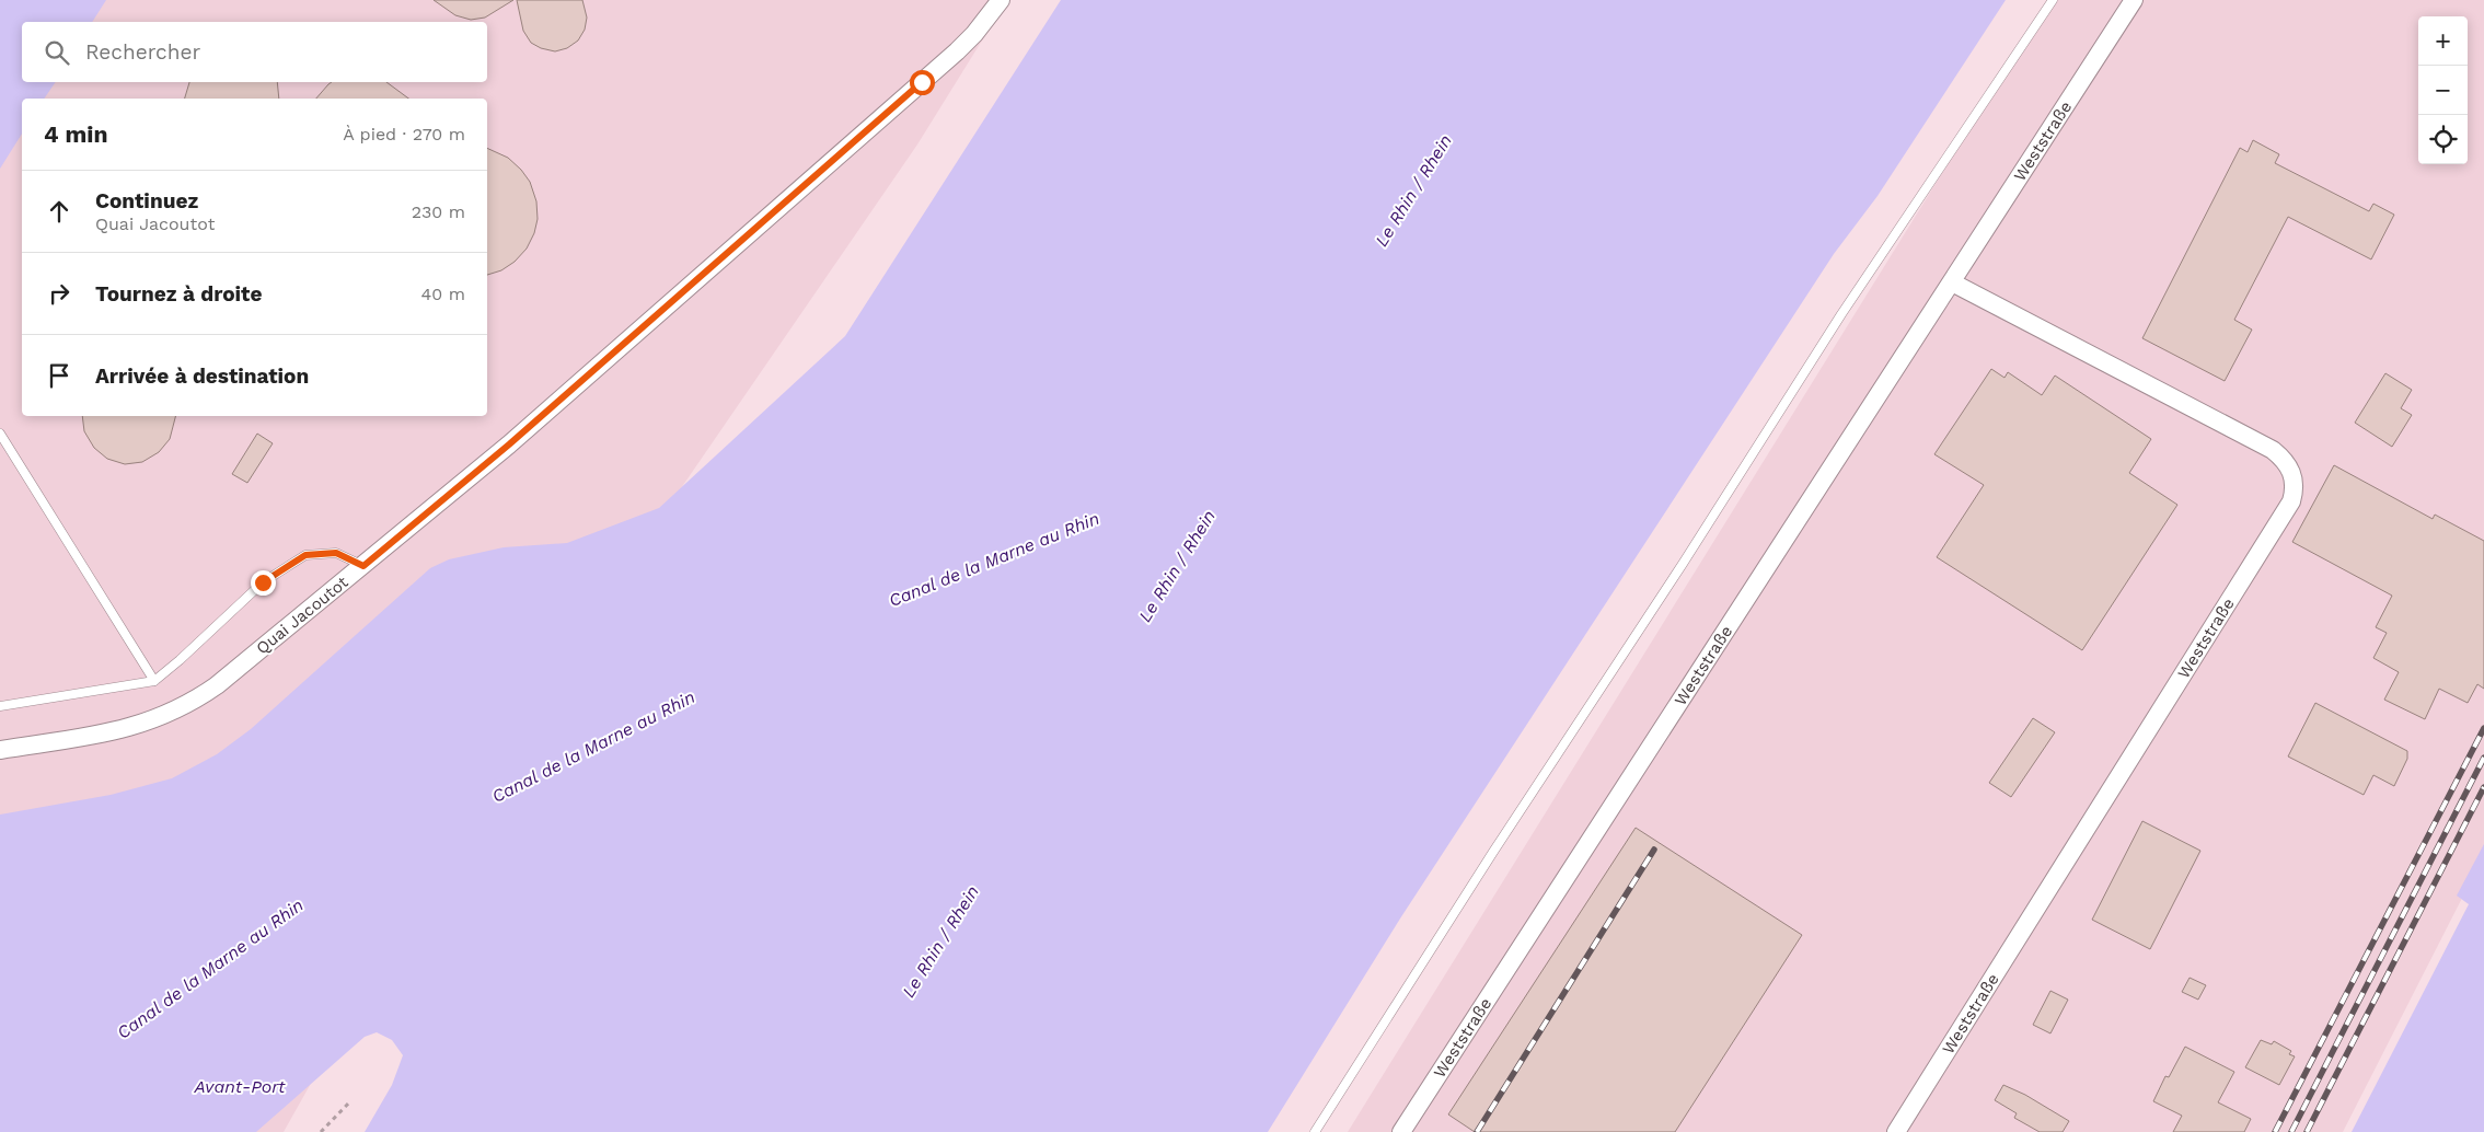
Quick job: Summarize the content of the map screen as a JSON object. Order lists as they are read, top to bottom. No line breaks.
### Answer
{"streets":{"street":["Weststraße","Quai Jacoutot"]},"water":["Le Rhin / Rhein","Canal de la Marne au Rhin","Avant-Port"],"page":{"map_buttons":["+","−"],"search":"Rechercher","heading":["4 min","À pied · 270 m"],"list":[["Continuez","Quai Jacoutot","230 m"],["Tournez à droite","40 m"],"Arrivée à destination"]}}
